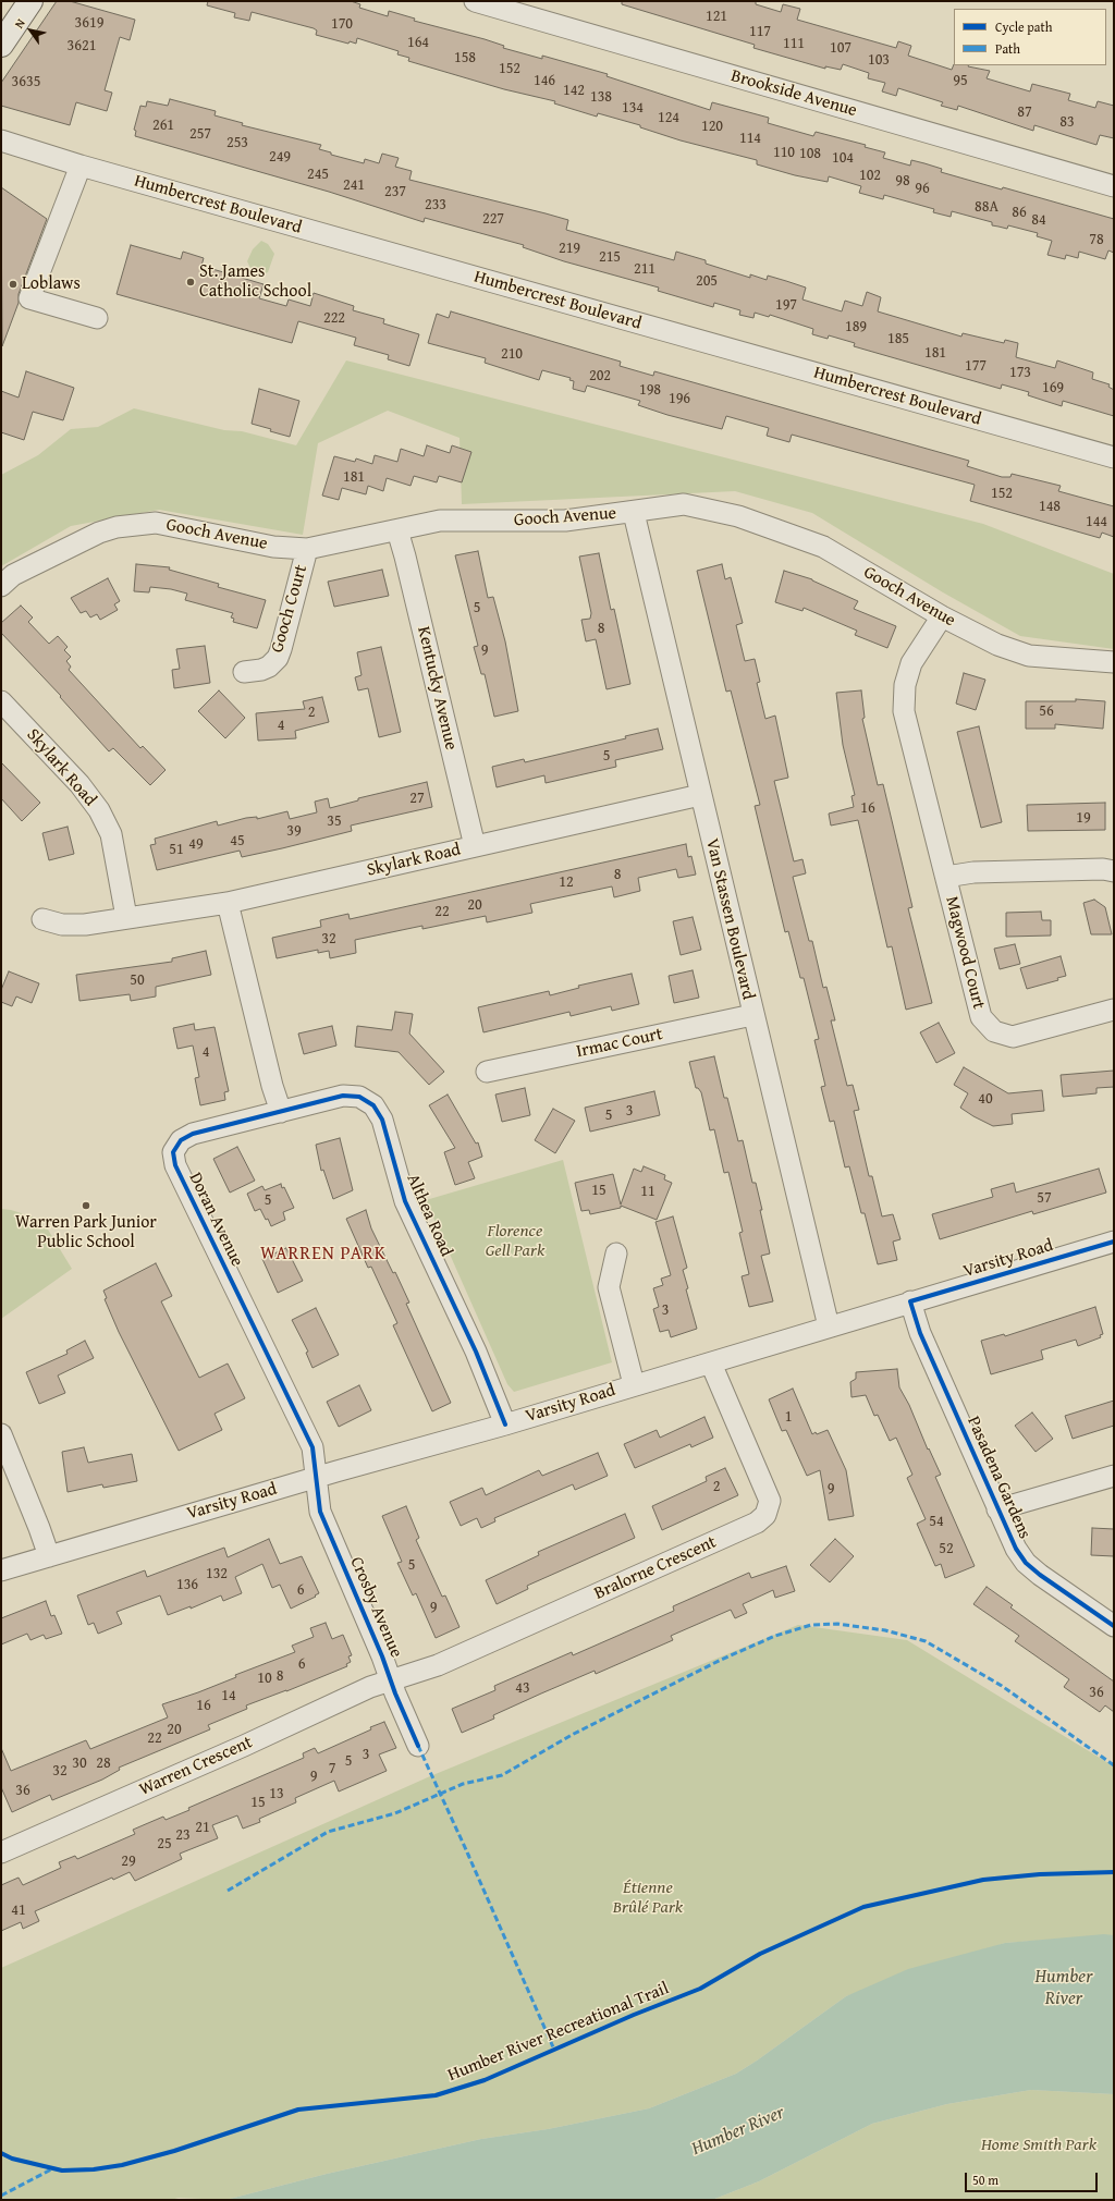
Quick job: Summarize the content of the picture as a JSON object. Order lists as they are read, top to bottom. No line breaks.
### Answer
{"streets":{"street":["Brookside Avenue","Humbercrest Boulevard","Gooch Avenue","Gooch Court","Kentucky Avenue","Skylark Road","Van Stassen Boulevard","Magwood Court","Irmac Court","Althea Road","Doran Avenue","Varsity Road","Pasadena Gardens","Bralorne Crescent","Crosby Avenue","Warren Crescent"],"cycle path":["Humber River Recreational Trail"]},"crossings":[["Gooch Avenue","Gooch Court"],["Gooch Avenue","Kentucky Avenue"],["Gooch Avenue","Van Stassen Boulevard"],["Gooch Avenue","Magwood Court"],["Kentucky Avenue","Skylark Road"],["Skylark Road","Van Stassen Boulevard"],["Van Stassen Boulevard","Irmac Court"],["Van Stassen Boulevard","Varsity Road"],["Althea Road","Doran Avenue"],["Althea Road","Varsity Road"],["Doran Avenue","Varsity Road"],["Doran Avenue","Crosby Avenue"],["Varsity Road","Pasadena Gardens"],["Varsity Road","Bralorne Crescent"],["Varsity Road","Crosby Avenue"],["Bralorne Crescent","Crosby Avenue"],["Bralorne Crescent","Warren Crescent"],["Crosby Avenue","Warren Crescent"]],"districts":["WARREN PARK"],"water":["Humber River"],"parks":["Florence Gell Park","Étienne Brûlé Park","Home Smith Park"],"places":["St. James Catholic School","Loblaws","Warren Park Junior Public School"],"house_numbers":["121","3619","170","117","164","111","3621","107","158","103","152","146","95","3635","142","138","134","87","124","83","261","120","257","114","253","110","108","249","104","245","102","98","241","96","237","233","88A","86","227","84","78","219","215","211","205","197","222","189","185","181","210","177","173","202","169","198","196","181","152","148","144","5","8","9","56","2","4","5","27","16","19","35","39","45","49","51","8","12","20","22","32","50","4","40","3","5","15","11","57","5","3","1","2","9","54","52","5","132","136","6","9","6","8","10","43","36","14","16","20","22","3","5","30","28","7","32","9","36","13","15","21","23","25","29","41"],"legend":["Cycle path","Path"],"scale_bar":"50 m","north":"top left"}
